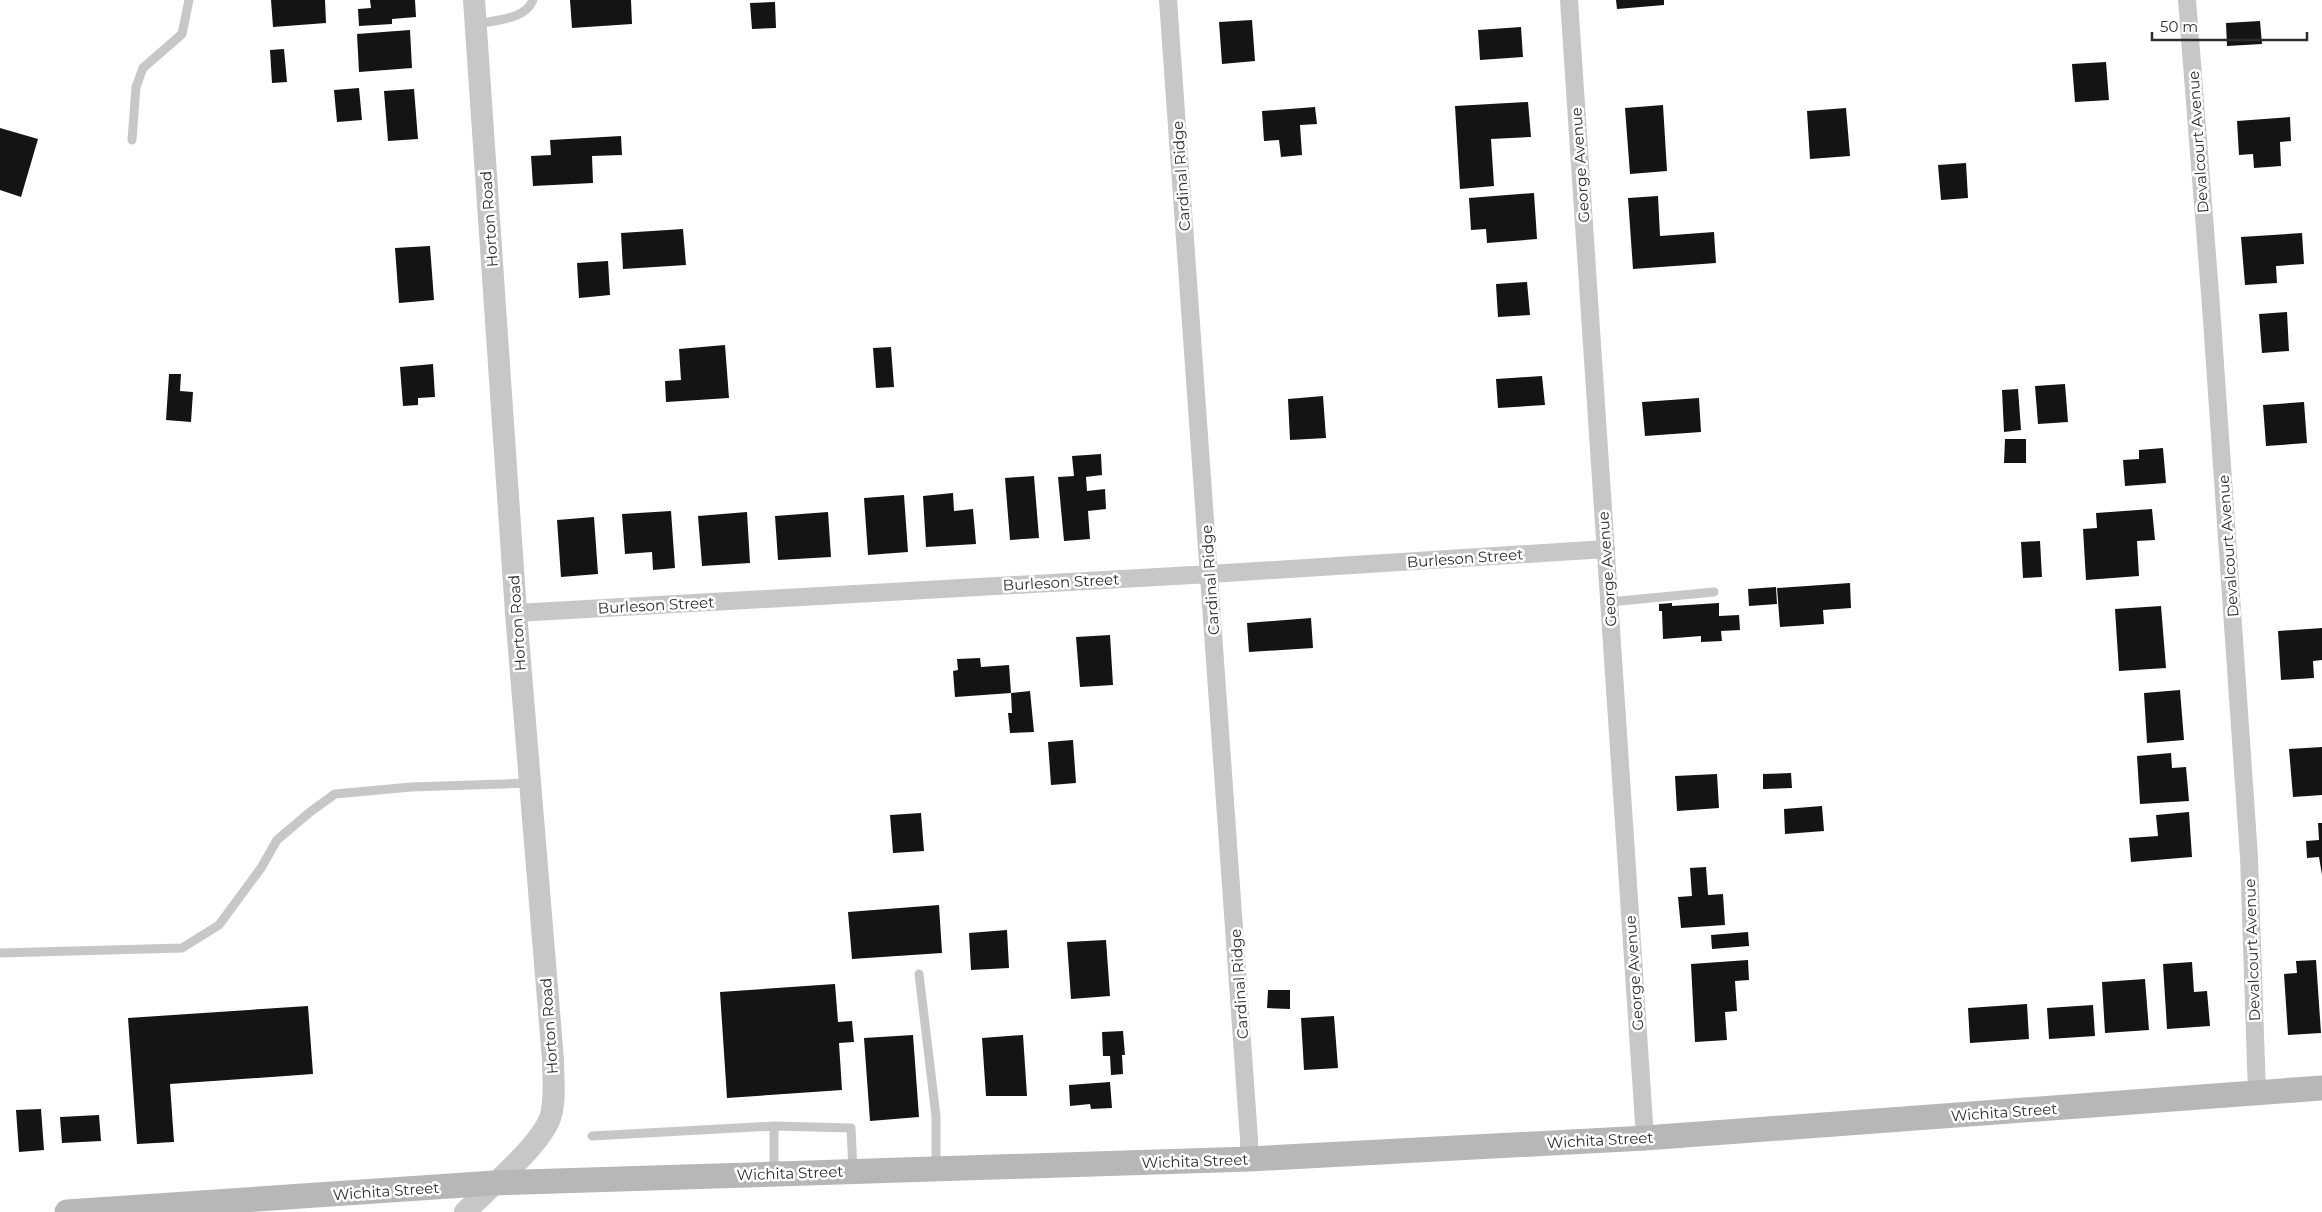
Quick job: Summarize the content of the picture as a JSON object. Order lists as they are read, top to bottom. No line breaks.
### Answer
{"streets":{"main road":["Wichita Street"],"street":["Devalcourt Avenue","George Avenue","Cardinal Ridge","Horton Road","Burleson Street"]},"crossings":[["Devalcourt Avenue","Wichita Street"],["George Avenue","Burleson Street"],["George Avenue","Wichita Street"],["Cardinal Ridge","Burleson Street"],["Cardinal Ridge","Wichita Street"],["Horton Road","Burleson Street"],["Horton Road","Wichita Street"]],"scale_bar":"50 m"}
